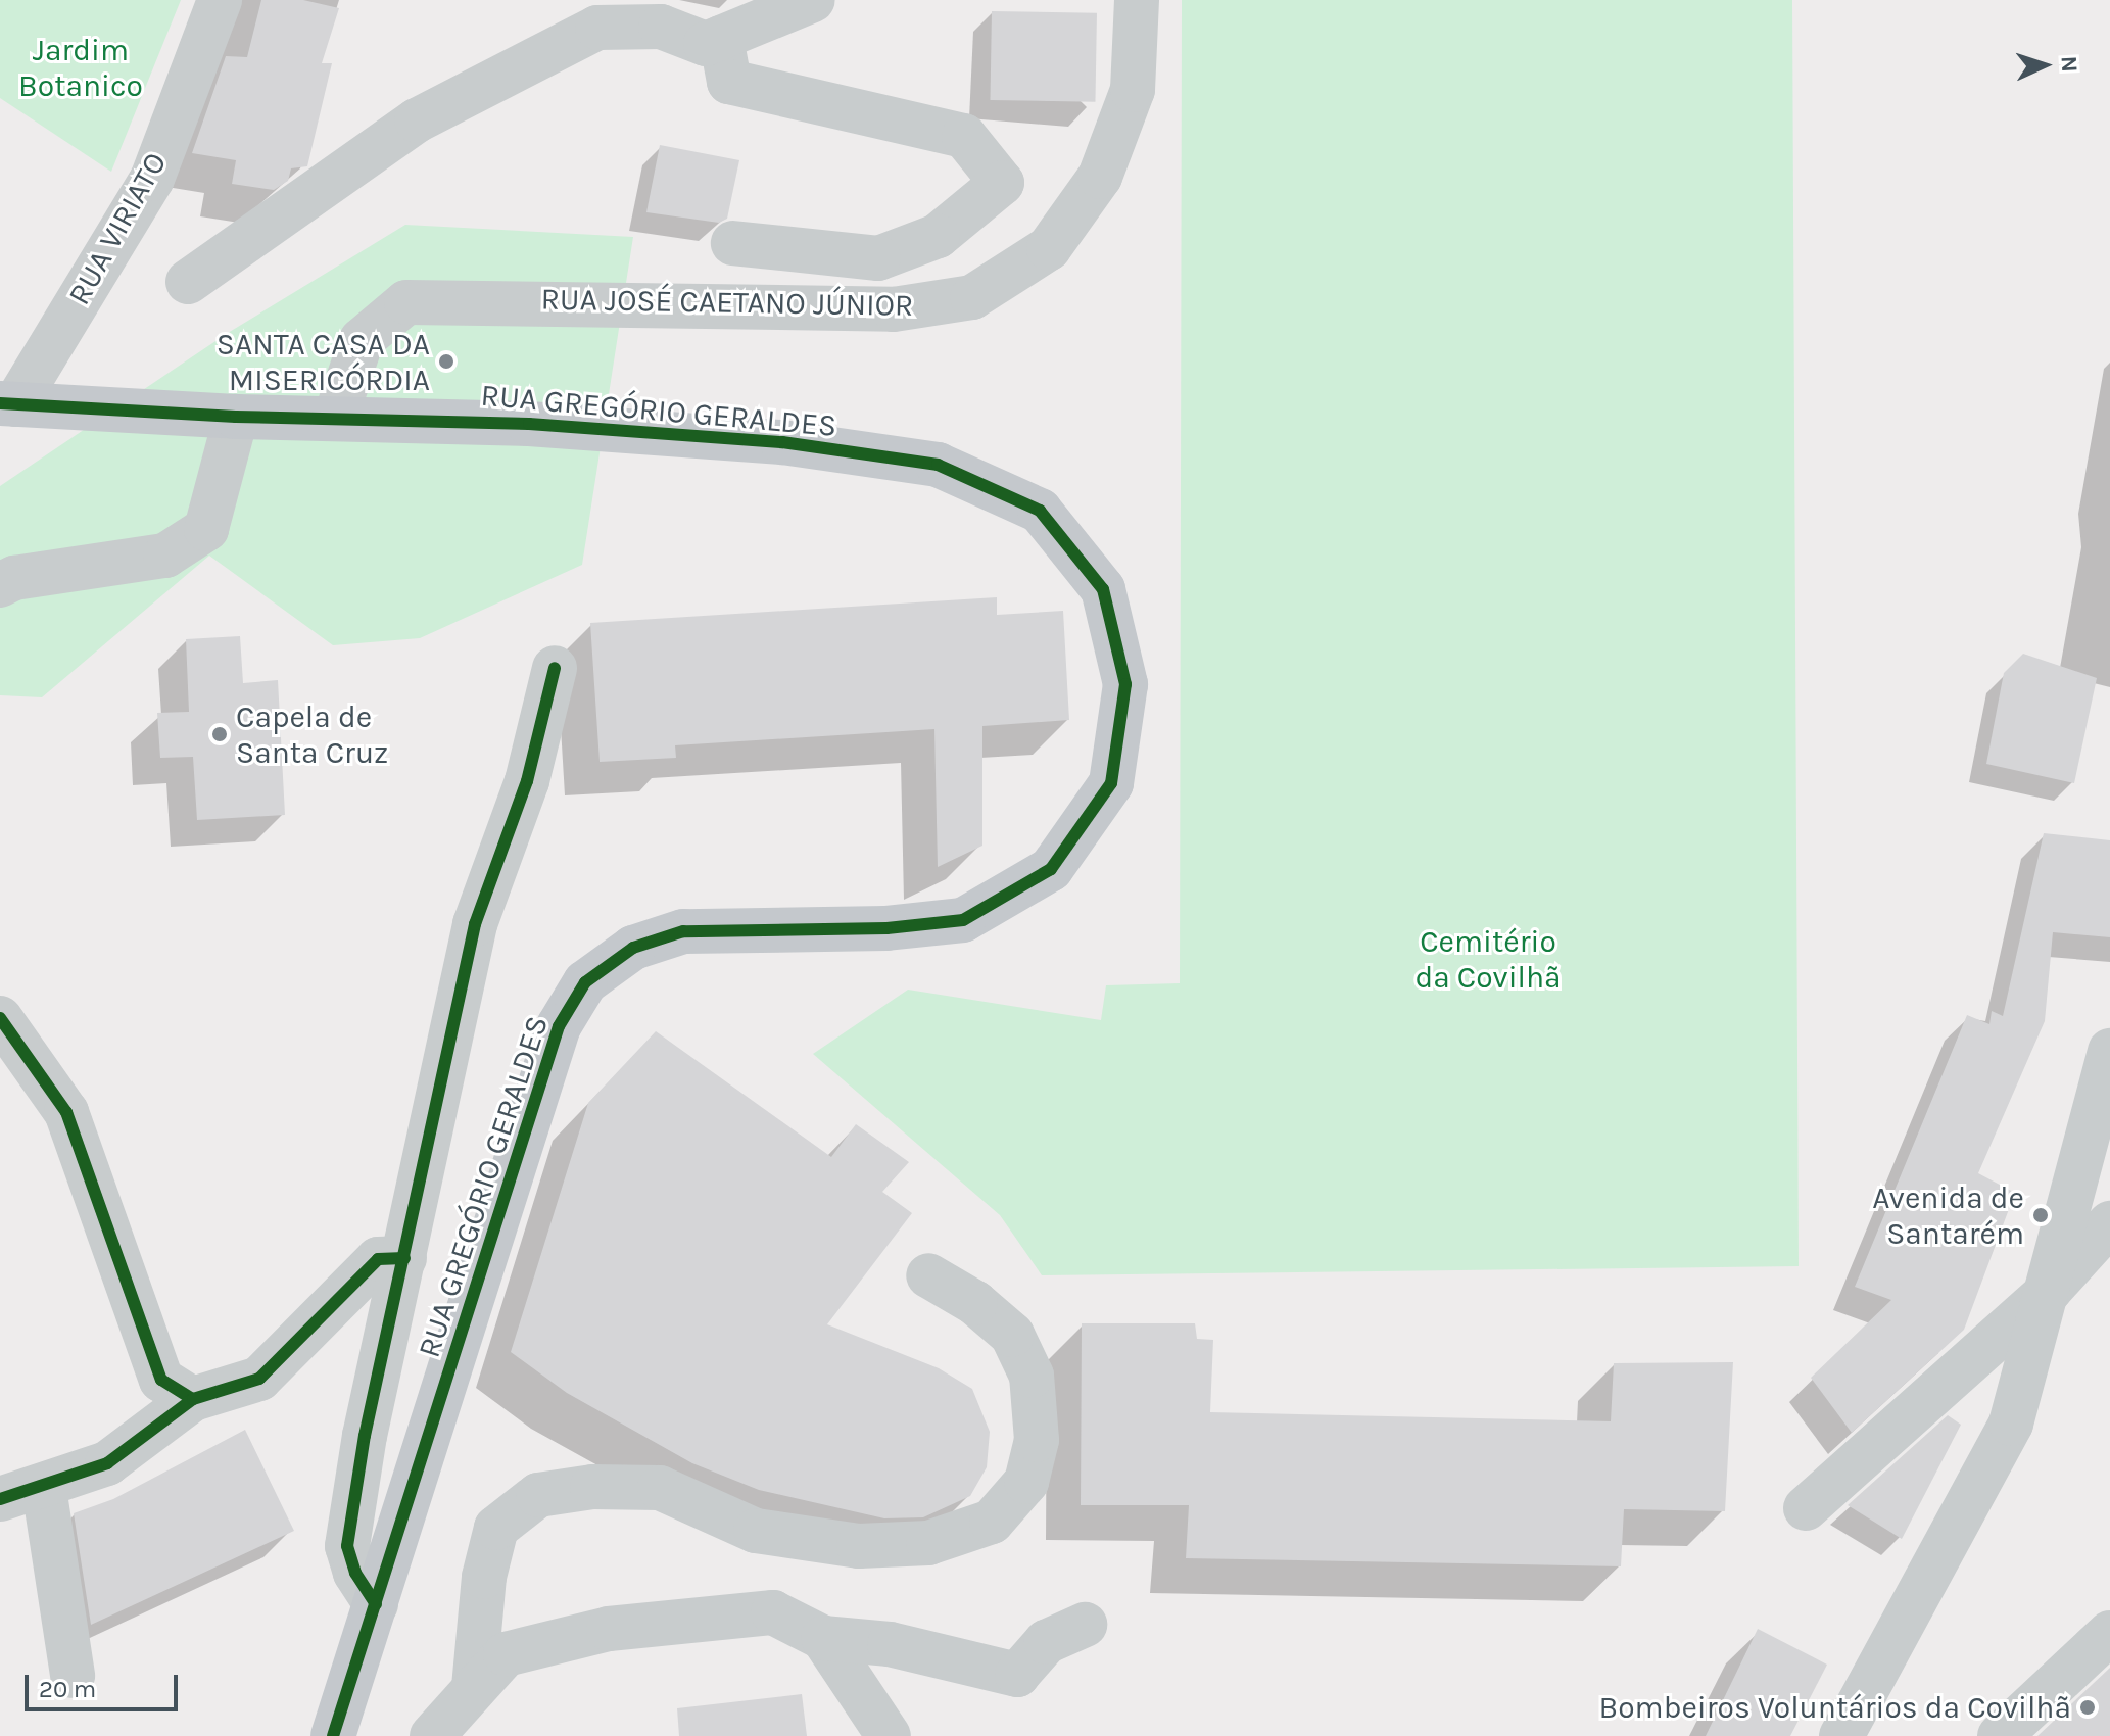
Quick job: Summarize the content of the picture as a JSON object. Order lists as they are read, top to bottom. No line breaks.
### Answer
{"streets":{"main road":["RUA GREGÓRIO GERALDES"],"street":["RUA VIRIATO","RUA JOSÉ CAETANO JÚNIOR"]},"crossings":[["RUA VIRIATO","RUA GREGÓRIO GERALDES"],["RUA JOSÉ CAETANO JÚNIOR","RUA GREGÓRIO GERALDES"]],"parks":["Jardim Botanico","Cemitério da Covilhã"],"places":["SANTA CASA DA MISERICÓRDIA","Capela de Santa Cruz","Avenida de Santarém","Bombeiros Voluntários da Covilhã"],"scale_bar":"20 m","north":"right"}
